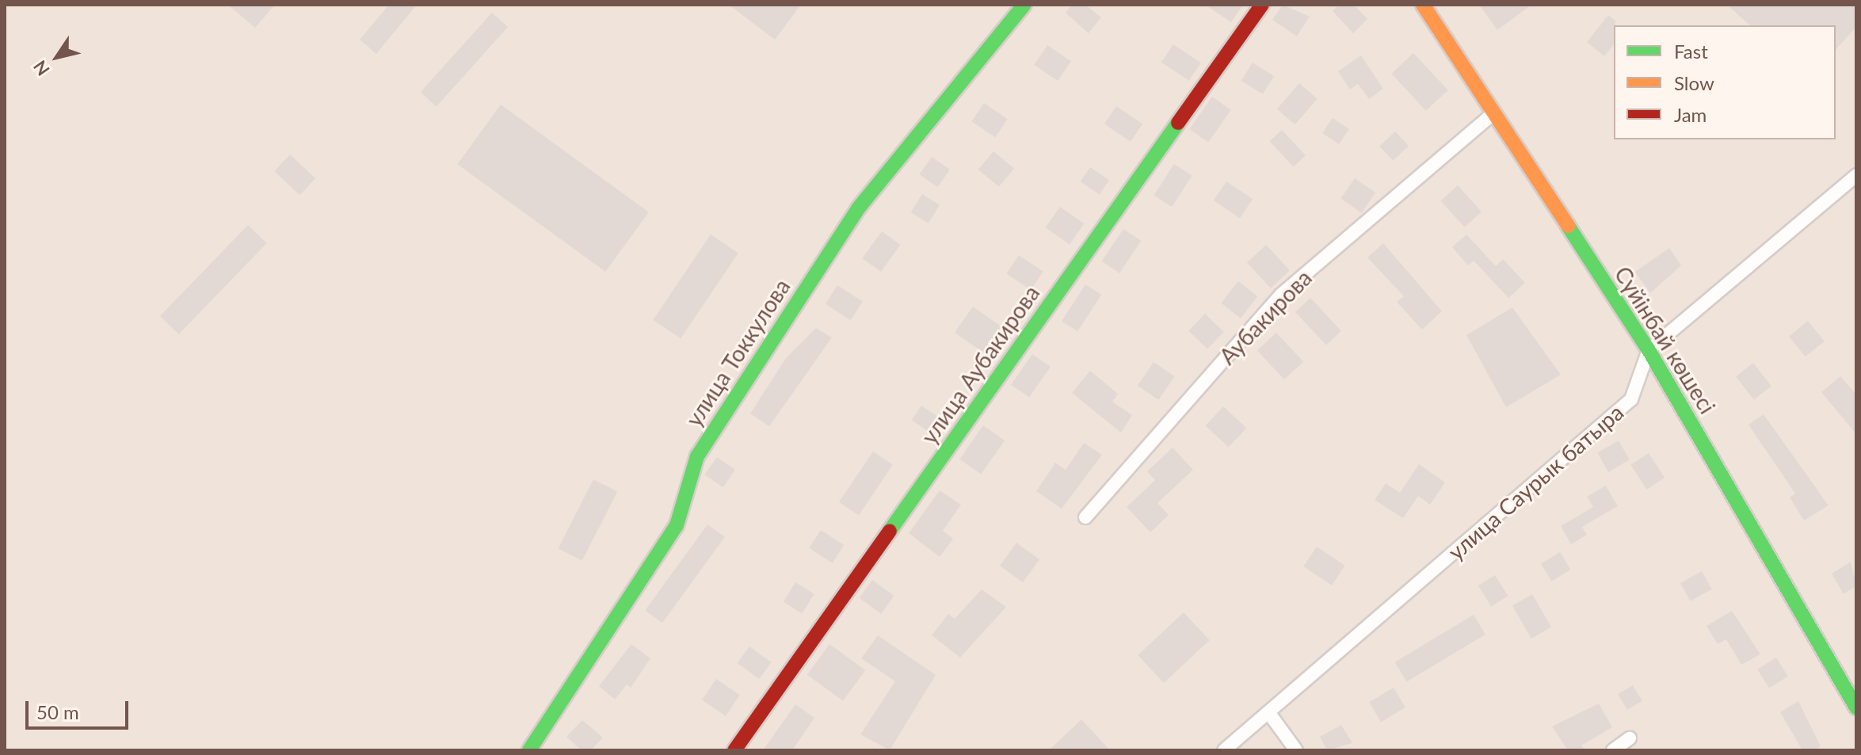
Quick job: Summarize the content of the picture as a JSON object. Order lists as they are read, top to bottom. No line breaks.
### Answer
{"streets":{"street":["Аубакирова","Сүйінбай көшесі","улица Токкулова","улица Аубакирова","улица Саурык батыра"]},"crossings":[["Аубакирова","Сүйінбай көшесі"],["Сүйінбай көшесі","улица Саурык батыра"]],"legend":["Fast","Slow","Jam"],"scale_bar":"50 m","north":"bottom left"}
